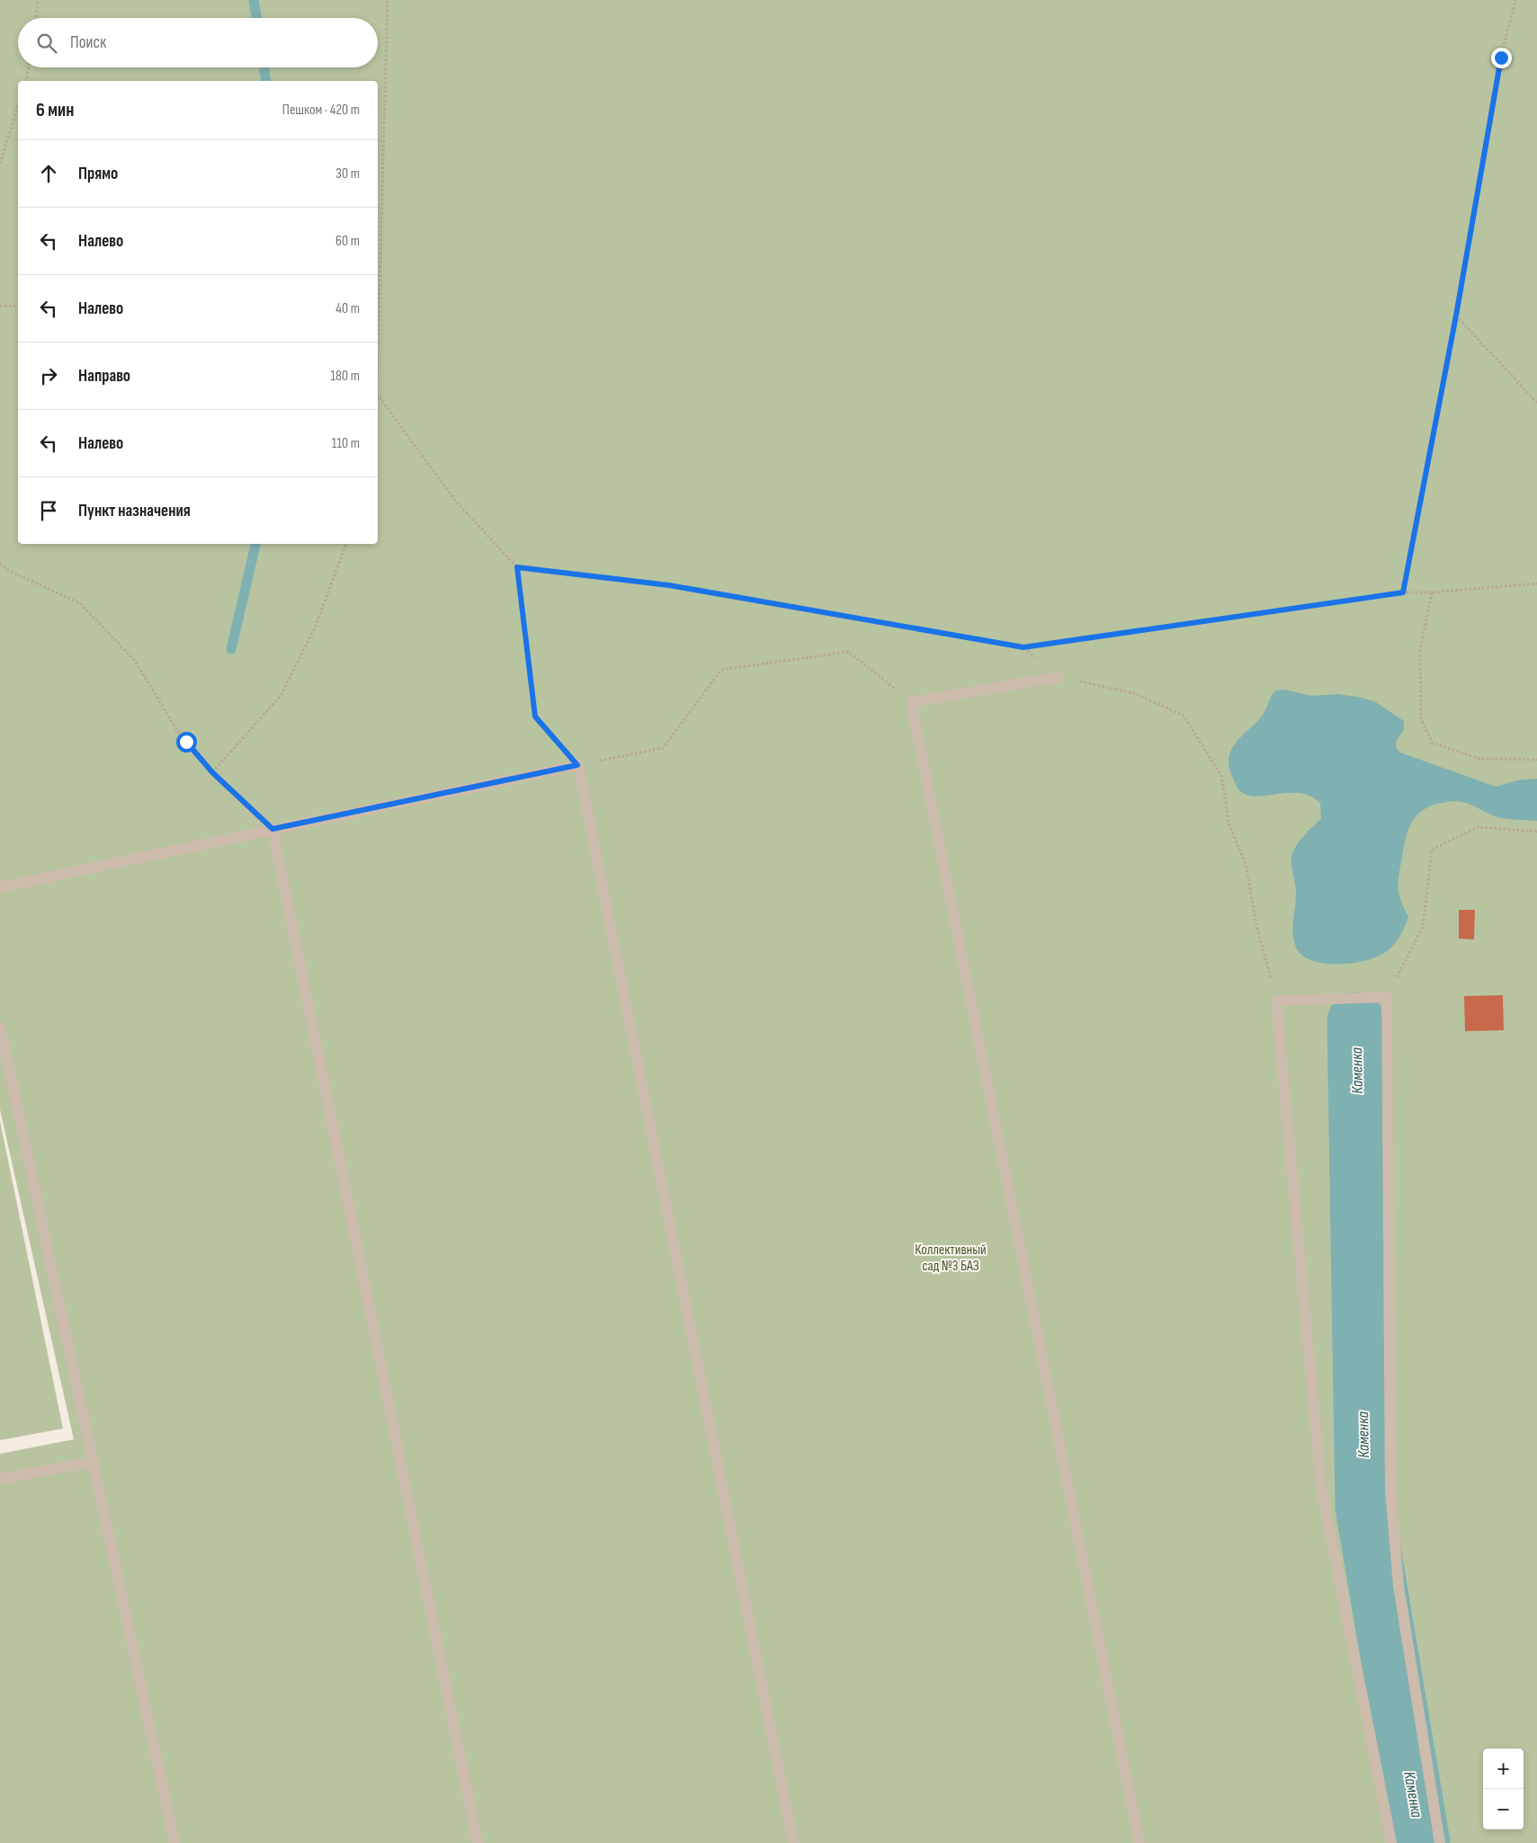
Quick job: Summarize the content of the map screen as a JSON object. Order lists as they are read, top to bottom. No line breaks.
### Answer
{"water":["Каменка"],"parks":["Коллективный сад №3 БАЗ"],"page":{"search":"Поиск","heading":["6 мин","Пешком · 420 m"],"list":[["Прямо","30 m"],["Налево","60 m"],["Налево","40 m"],["Направо","180 m"],["Налево","110 m"],"Пункт назначения"],"map_buttons":["+","−"]}}
